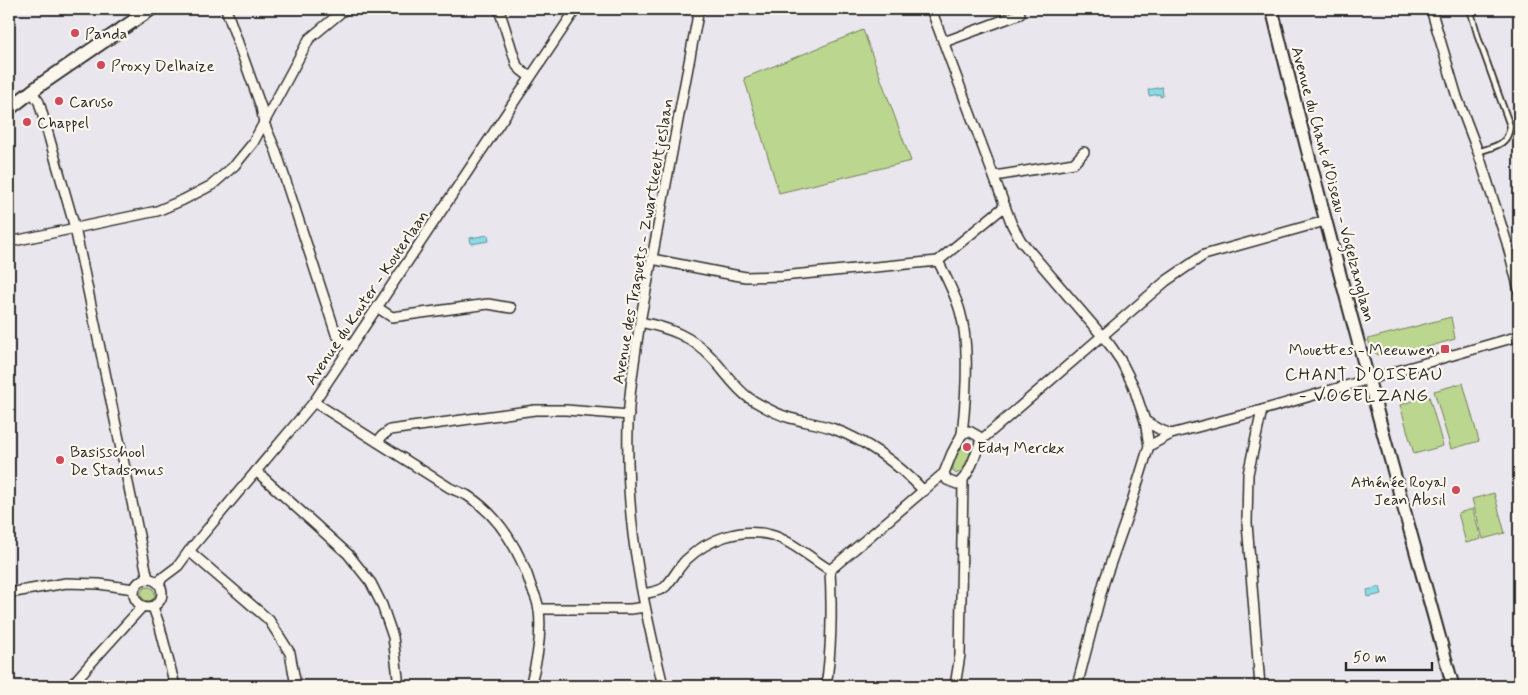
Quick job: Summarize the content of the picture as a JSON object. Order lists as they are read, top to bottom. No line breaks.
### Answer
{"streets":{"street":["Avenue du Chant d'Oiseau - Vogelzanglaan","Avenue des Traquets - Zwartkeeltjeslaan","Avenue du Kouter - Kouterlaan"]},"districts":["CHANT D'OISEAU - VOGELZANG"],"places":{"other":["Panda","Proxy Delhaize","Caruso","Chappel","Eddy Merckx","Basisschool De Stadsmus","Athénée Royal Jean Absil"],"transit":["Mouettes - Meeuwen"]},"scale_bar":"50 m"}
